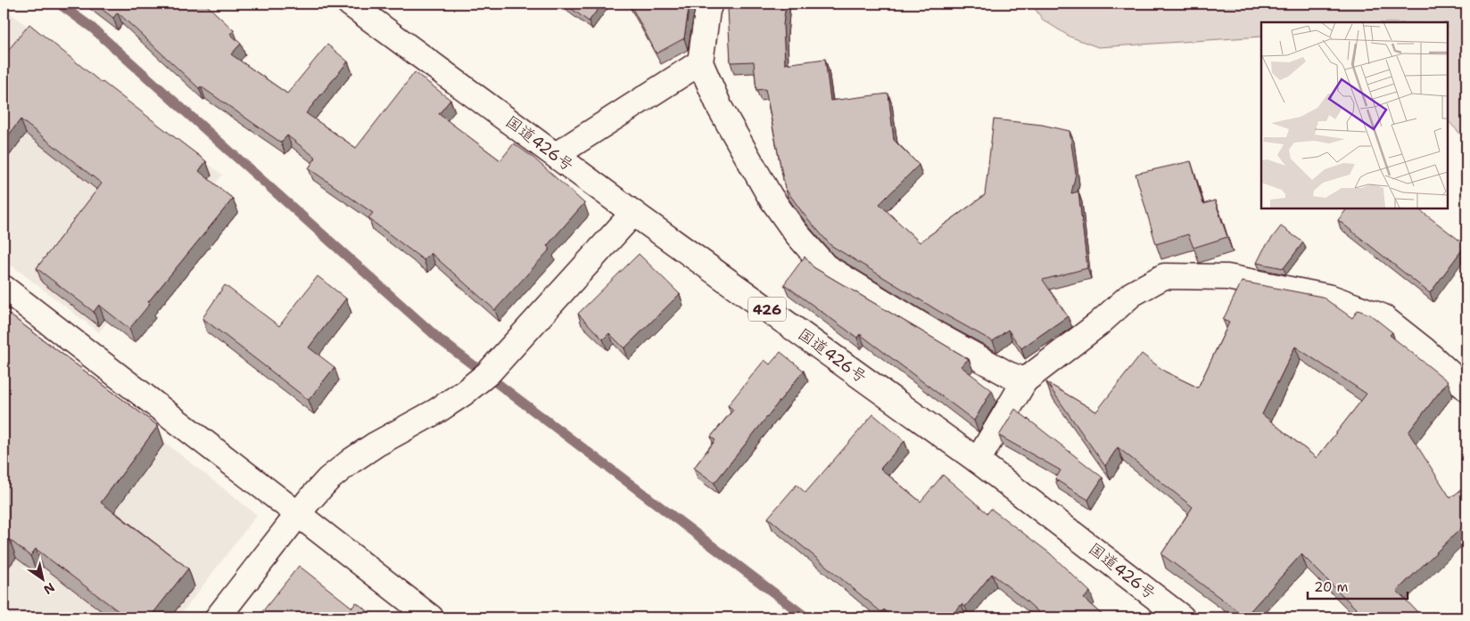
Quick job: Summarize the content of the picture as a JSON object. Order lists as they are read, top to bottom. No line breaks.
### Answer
{"streets":{"main road":["国道426号","426"]},"scale_bar":"20 m","north":"bottom right"}
